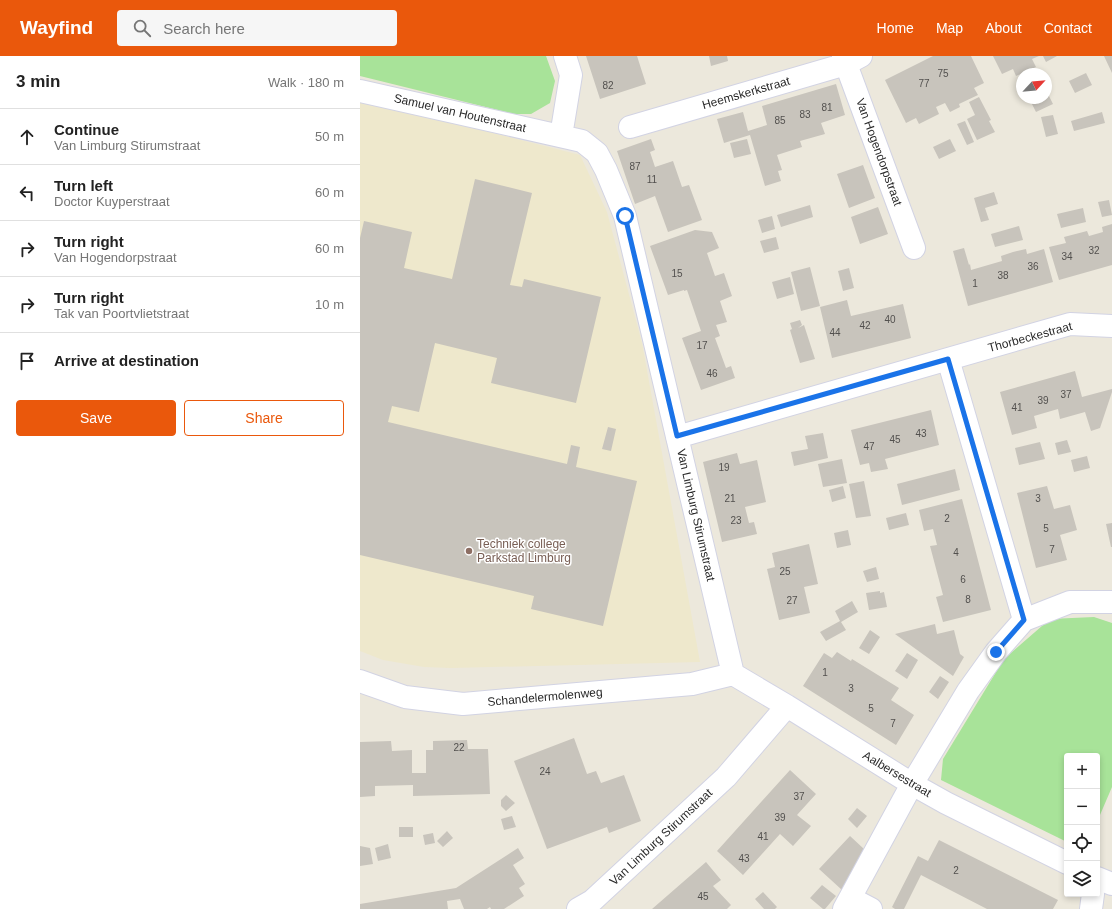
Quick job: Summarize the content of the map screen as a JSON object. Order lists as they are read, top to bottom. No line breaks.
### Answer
{"streets":{"street":["Heemskerkstraat","Samuel van Houtenstraat","Van Hogendorpstraat","Thorbeckestraat","Van Limburg Stirumstraat","Schandelermolenweg","Aalbersestraat"]},"crossings":[["Heemskerkstraat","Van Hogendorpstraat"],["Samuel van Houtenstraat","Van Limburg Stirumstraat"],["Thorbeckestraat","Van Limburg Stirumstraat"],["Van Limburg Stirumstraat","Schandelermolenweg"],["Van Limburg Stirumstraat","Aalbersestraat"],["Schandelermolenweg","Aalbersestraat"]],"places":["Techniek college Parkstad Limburg"],"house_numbers":["75","77","82","81","83","85","87","11","32","34","36","15","38","1","40","42","44","17","46","37","39","41","43","45","47","19","21","3","2","23","5","7","4","25","6","8","27","1","3","5","7","22","24","37","39","41","43","2","45"],"north":"top right","page":{"header":"Wayfind","search":"Search here","nav":["Home","Map","About","Contact"],"heading":["3 min","Walk · 180 m"],"list":[["Continue","Van Limburg Stirumstraat","50 m"],["Turn left","Doctor Kuyperstraat","60 m"],["Turn right","Van Hogendorpstraat","60 m"],["Turn right","Tak van Poortvlietstraat","10 m"],"Arrive at destination"],"buttons":["Save","Share"],"map_buttons":["+","−"]}}
